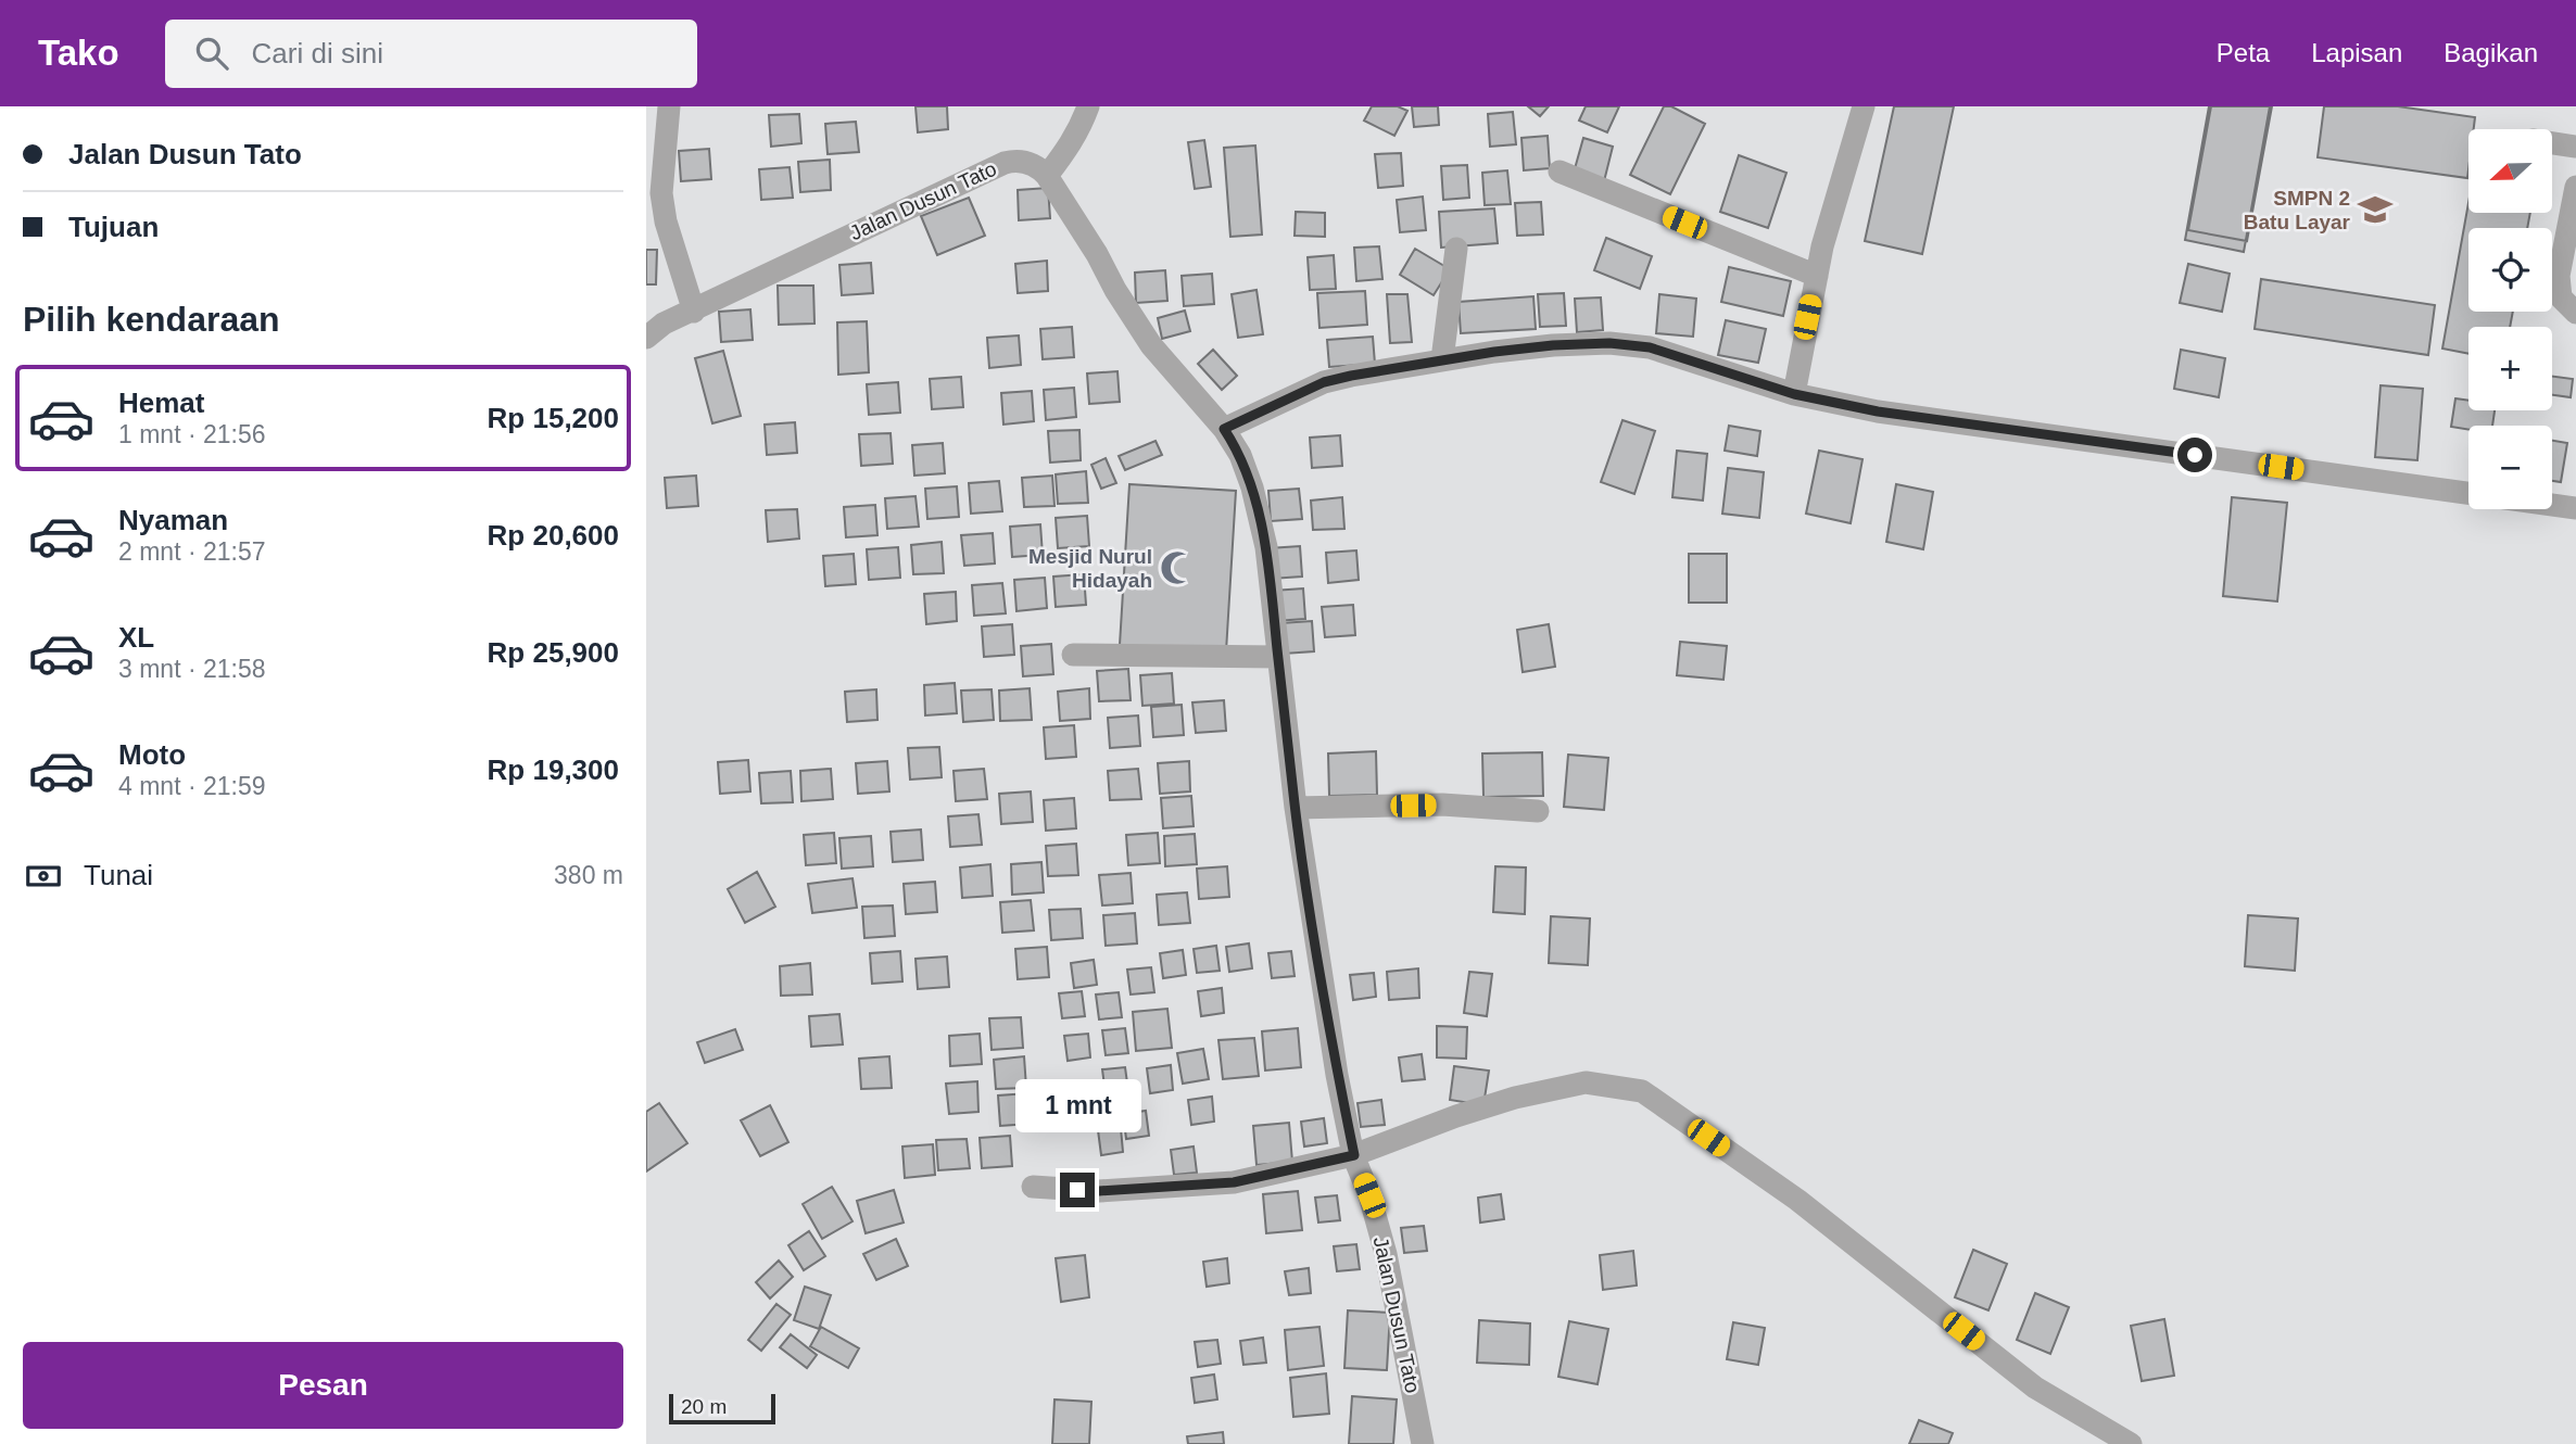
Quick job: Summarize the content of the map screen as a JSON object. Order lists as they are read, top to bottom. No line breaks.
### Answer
{"streets":{"street":["Jalan Dusun Tato"]},"places":{"school or university":["SMPN 2 Batu Layar"],"mosque":["Mesjid Nurul Hidayah"]},"scale_bar":"20 m","north":"left","page":{"header":"Tako","search":"Cari di sini","nav":["Peta","Lapisan","Bagikan"],"banner":["Jalan Dusun Tato","Tujuan"],"map_buttons":["+","−"],"heading":"Pilih kendaraan","list":[{"name":"Hemat","note":"1 mnt · 21:56","value":"Rp 15,200"},{"name":"Nyaman","note":"2 mnt · 21:57","value":"Rp 20,600"},{"name":"XL","note":"3 mnt · 21:58","value":"Rp 25,900"},{"name":"Moto","note":"4 mnt · 21:59","value":"Rp 19,300"}],"pay":["Tunai","380 m"],"bubble":"1 mnt","buttons":"Pesan","scale":"20 m"}}
